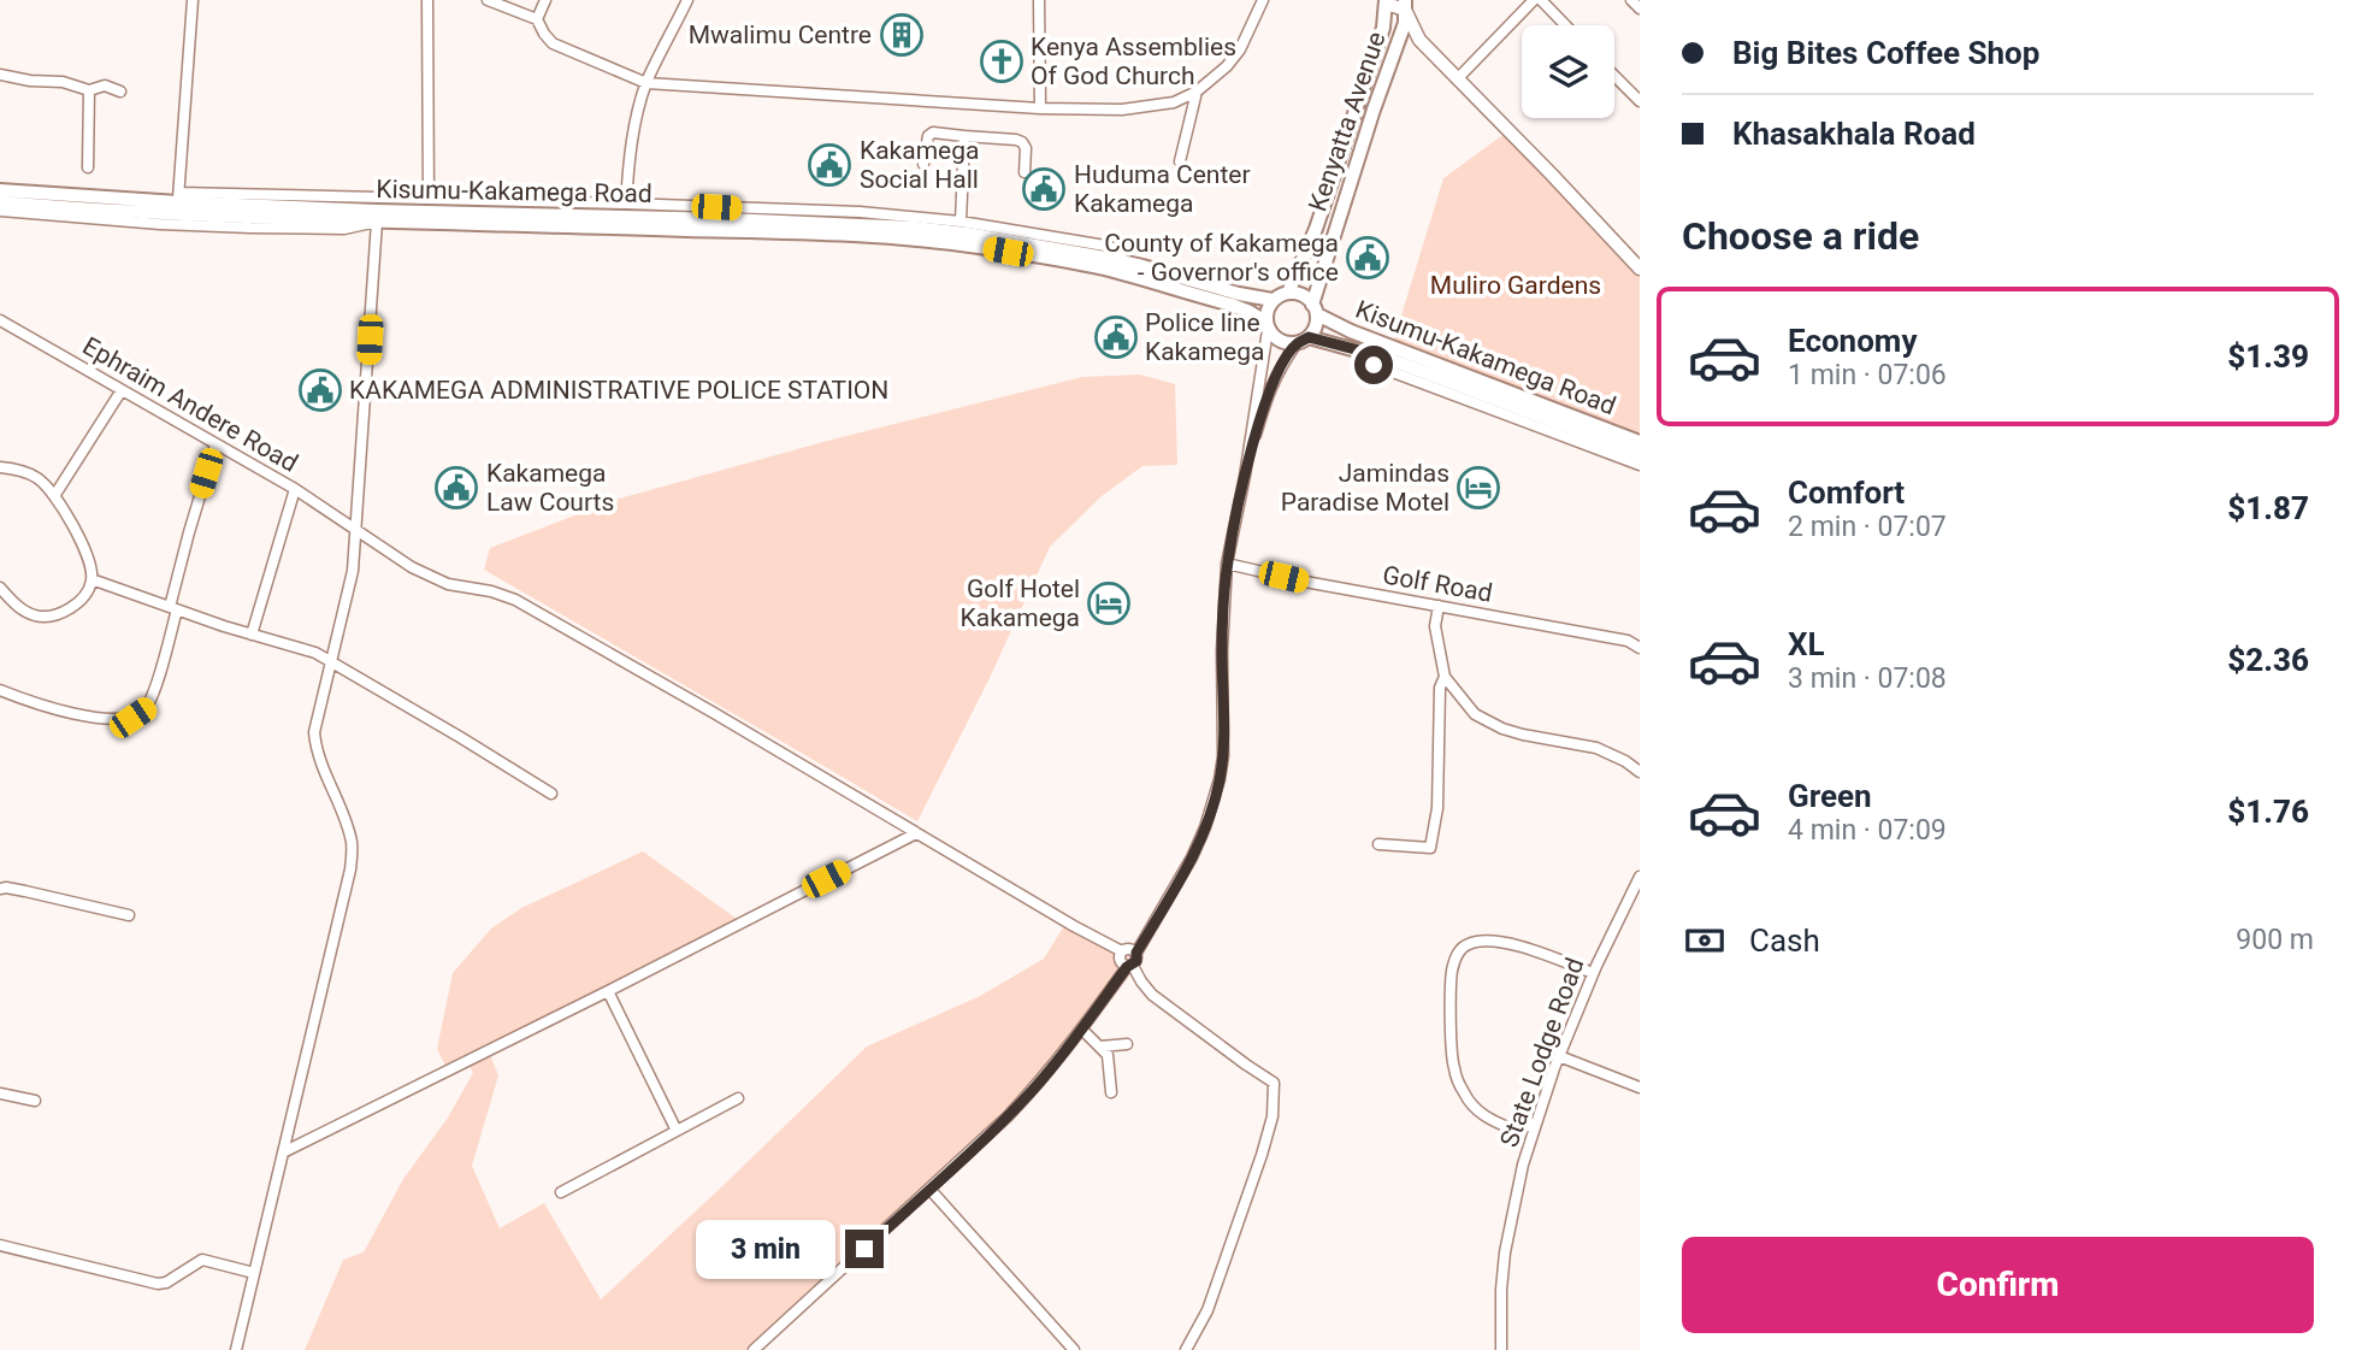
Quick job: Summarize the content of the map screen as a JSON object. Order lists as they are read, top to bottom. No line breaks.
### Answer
{"streets":{"highway":["Kenyatta Avenue","Kisumu-Kakamega Road"],"street":["Ephraim Andere Road","Golf Road","State Lodge Road"]},"crossings":[["Kenyatta Avenue","Kisumu-Kakamega Road"]],"parks":["Muliro Gardens"],"places":{"building":["Mwalimu Centre"],"church":["Kenya Assemblies Of God Church"],"public building":["Kakamega Social Hall","Huduma Center Kakamega","County of Kakamega - Governor's office","Police line Kakamega","KAKAMEGA ADMINISTRATIVE POLICE STATION","Kakamega Law Courts"],"hotel":["Jamindas Paradise Motel","Golf Hotel Kakamega"]},"page":{"banner":["Big Bites Coffee Shop","Khasakhala Road"],"heading":"Choose a ride","list":[{"name":"Economy","note":"1 min · 07:06","value":"$1.39"},{"name":"Comfort","note":"2 min · 07:07","value":"$1.87"},{"name":"XL","note":"3 min · 07:08","value":"$2.36"},{"name":"Green","note":"4 min · 07:09","value":"$1.76"}],"pay":["Cash","900 m"],"bubble":"3 min","buttons":"Confirm"}}
